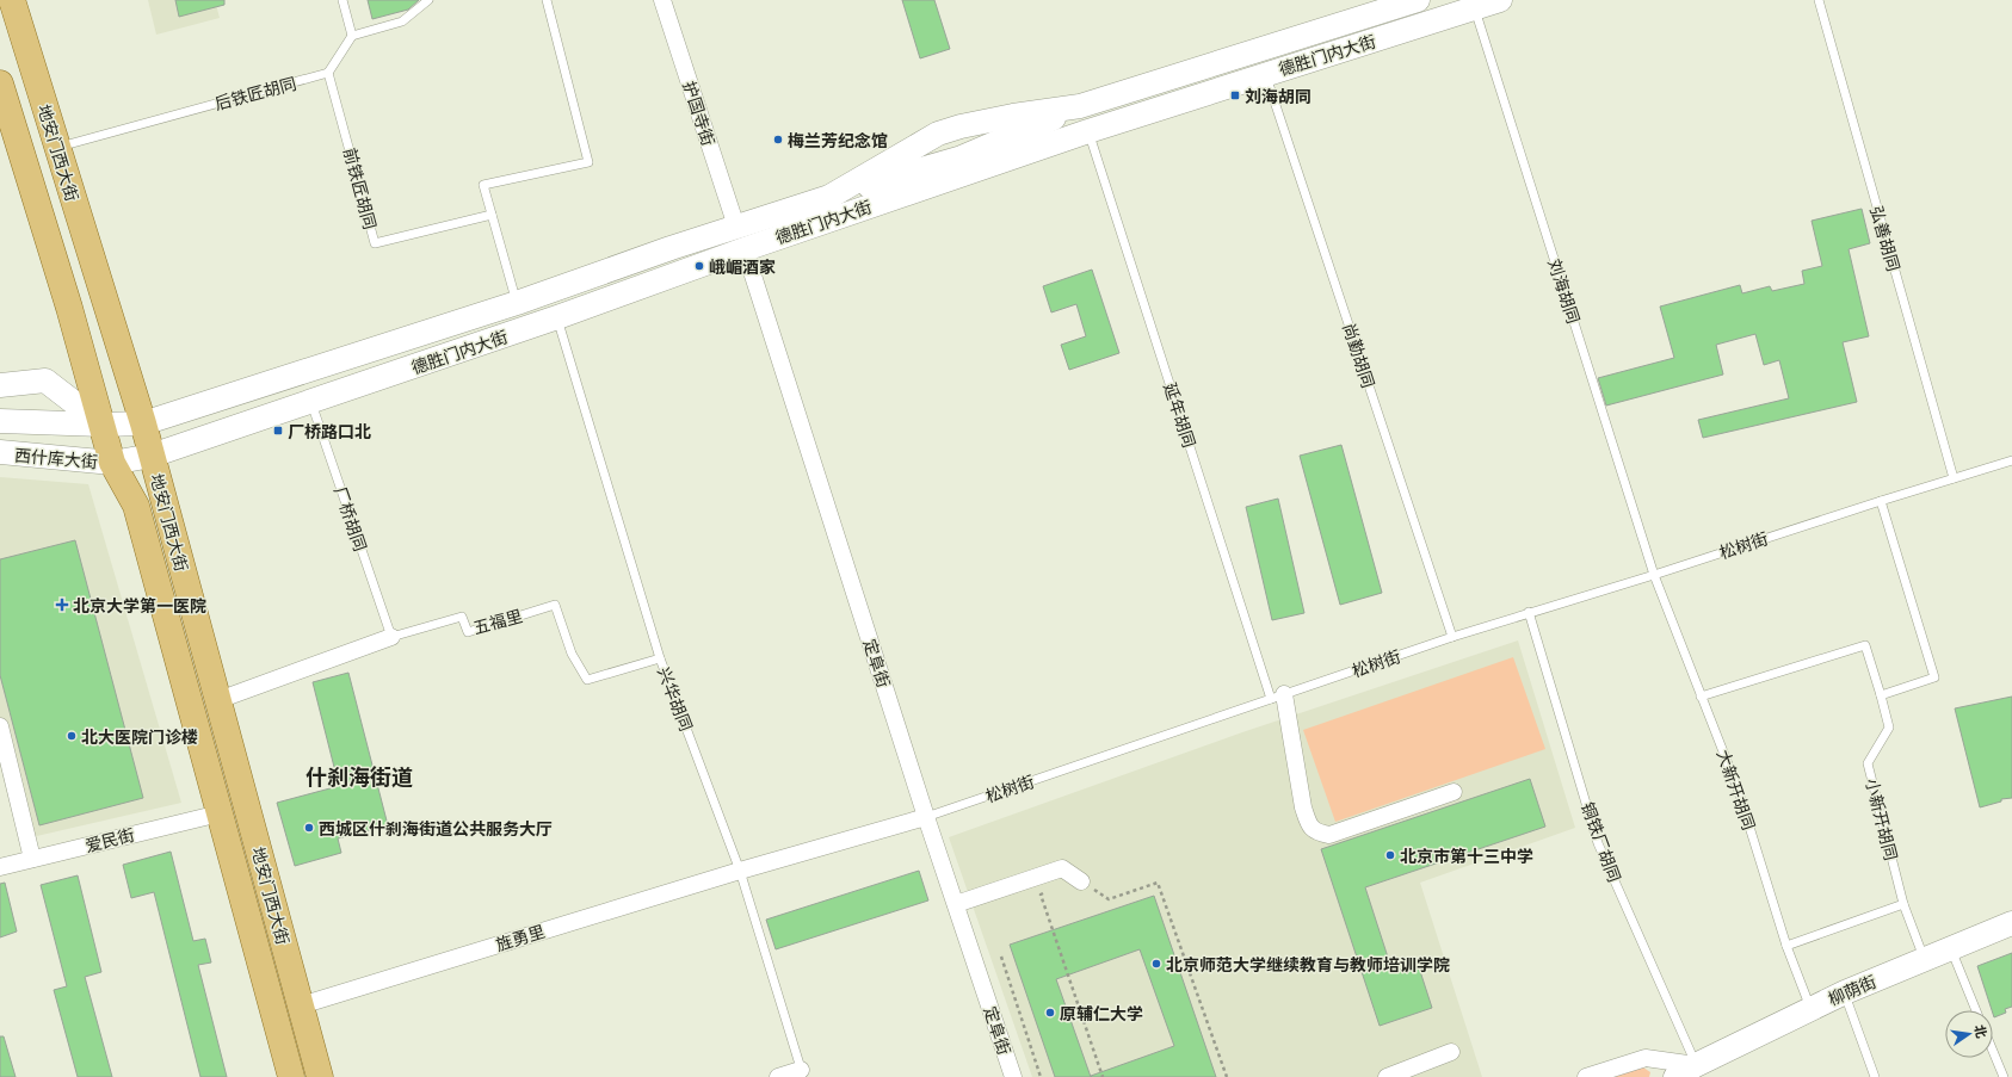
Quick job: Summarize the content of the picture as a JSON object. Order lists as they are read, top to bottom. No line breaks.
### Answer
{"streets":{"main road":["德胜门内大街","地安门西大街","西什库大街","柳荫街"],"street":["护国寺街","松树街","五福里","定阜街","爱民街","旌勇里"],"lane":["后铁匠胡同","前铁匠胡同","弘善胡同","刘海胡同","尚勤胡同","延年胡同","厂桥胡同","兴华胡同","大新开胡同","小新开胡同","铜铁厂胡同"]},"crossings":[["德胜门内大街","护国寺街"],["德胜门内大街","地安门西大街"],["德胜门内大街","刘海胡同"],["德胜门内大街","尚勤胡同"],["德胜门内大街","延年胡同"],["德胜门内大街","西什库大街"],["德胜门内大街","厂桥胡同"],["德胜门内大街","定阜街"],["德胜门内大街","兴华胡同"],["后铁匠胡同","地安门西大街"],["后铁匠胡同","前铁匠胡同"],["地安门西大街","西什库大街"],["地安门西大街","五福里"],["地安门西大街","爱民街"],["地安门西大街","旌勇里"],["弘善胡同","松树街"],["刘海胡同","松树街"],["刘海胡同","大新开胡同"],["尚勤胡同","松树街"],["延年胡同","松树街"],["厂桥胡同","五福里"],["松树街","定阜街"],["松树街","兴华胡同"],["松树街","大新开胡同"],["松树街","铜铁厂胡同"],["松树街","旌勇里"],["五福里","兴华胡同"],["兴华胡同","旌勇里"],["大新开胡同","小新开胡同"],["大新开胡同","柳荫街"],["小新开胡同","柳荫街"],["铜铁厂胡同","柳荫街"]],"districts":["什刹海街道"],"places":{"transit":["刘海胡同","厂桥路口北"],"other":["梅兰芳纪念馆","峨嵋酒家","北大医院门诊楼","西城区什刹海街道公共服务大厅","北京市第十三中学","北京师范大学继续教育与教师培训学院","原辅仁大学"],"health":["北京大学第一医院"]},"north":"right"}
